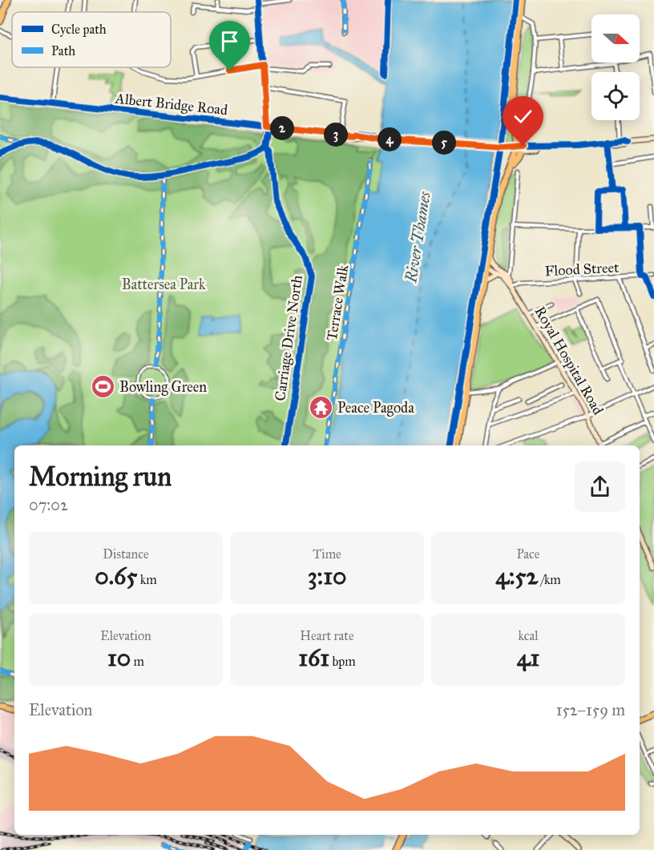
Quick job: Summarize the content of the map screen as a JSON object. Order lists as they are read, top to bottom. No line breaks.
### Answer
{"streets":{"main road":["Albert Bridge Road","Royal Hospital Road"],"street":["Flood Street","Terrace Walk","Carriage Drive North"]},"crossings":[["Flood Street","Royal Hospital Road"]],"water":["River Thames"],"parks":["Battersea Park"],"places":{"sports":["Bowling Green"],"temple":["Peace Pagoda"]},"legend":["Cycle path","Path"],"north":"right","page":{"pins":["2","3","4","5"],"heading":["Morning run","07:02"],"stats":[["Distance","0.65 km"],["Time","3:10"],["Pace","4:52 /km"],["Elevation","10 m"],["Heart rate","161 bpm"],["kcal","41"]],"chart":["Elevation","152–159 m"]}}
